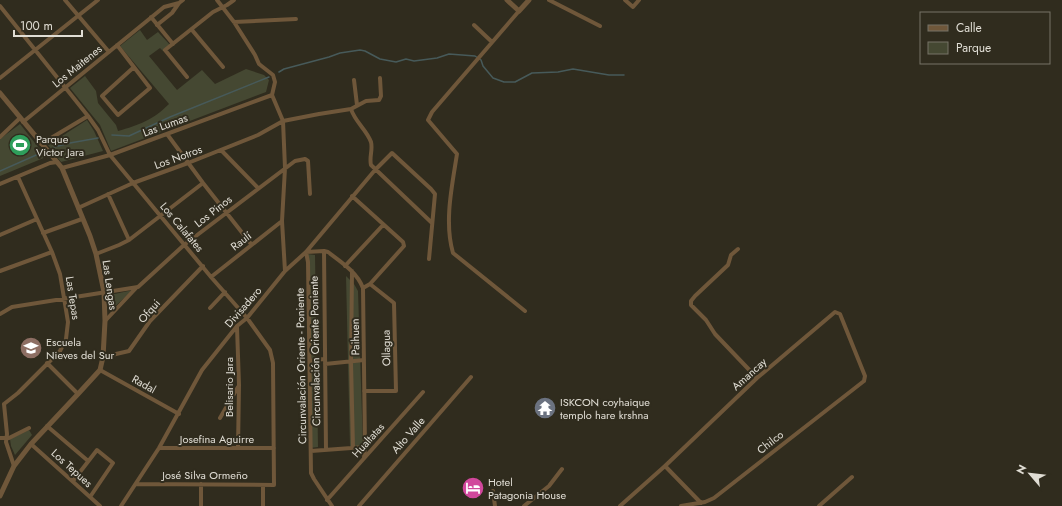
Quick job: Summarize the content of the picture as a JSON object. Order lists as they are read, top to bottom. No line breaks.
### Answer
{"streets":{"street":["Los Maitenes","Las Lumas","Los Notros","Los Pinos","Los Calafates","Raulí","Las Lengas","Las Tepas","Divisadero","Ofqui","Paihuen","Ollagua","Circunvalación Oriente Poniente","Circunvalación Oriente - Poniente","Amancay","Radal","Belisario Jara","Alto Valle","Josefina Aguirre","Hualtatas","Chilco","Los Tepues","José Silva Ormeño"]},"crossings":[["Los Maitenes","Los Calafates"],["Los Maitenes","Las Lengas"],["Las Lumas","Los Calafates"],["Las Lumas","Las Lengas"],["Los Notros","Los Calafates"],["Los Notros","Las Lengas"],["Los Pinos","Los Calafates"],["Los Pinos","Las Lengas"],["Los Calafates","Raulí"],["Los Calafates","Divisadero"],["Los Calafates","Ofqui"],["Los Calafates","Josefina Aguirre"],["Los Calafates","José Silva Ormeño"],["Las Lengas","Ofqui"],["Las Lengas","Radal"],["Las Lengas","Los Tepues"],["Divisadero","Radal"],["Divisadero","Belisario Jara"],["Divisadero","Josefina Aguirre"],["Divisadero","José Silva Ormeño"],["Paihuen","Ollagua"],["Paihuen","Hualtatas"],["Circunvalación Oriente - Poniente","Hualtatas"],["Amancay","Chilco"],["Belisario Jara","Josefina Aguirre"]],"places":{"sports":["Parque Victor Jara"],"school or university":["Escuela Nieves del Sur"],"temple":["ISKCON coyhaique templo hare krshna"],"hotel":["Hotel Patagonia House"]},"legend":["Calle","Parque"],"scale_bar":"100 m","north":"top left"}
